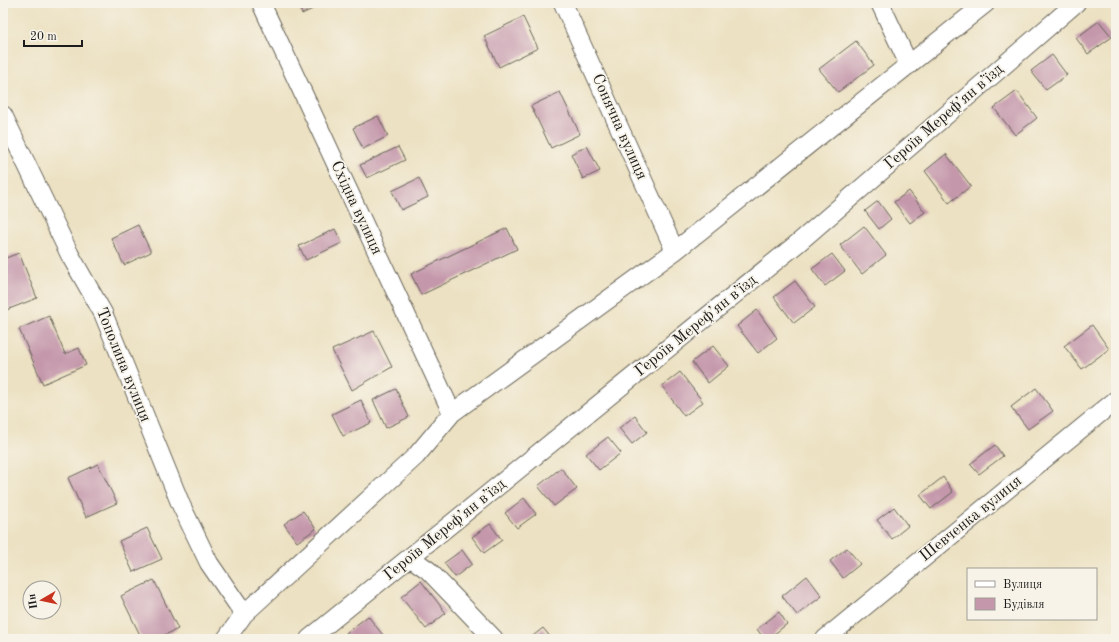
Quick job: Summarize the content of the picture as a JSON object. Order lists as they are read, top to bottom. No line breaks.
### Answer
{"streets":{"street":["Героїв Мерефʼян вʼїзд","Сонячна вулиця","Східна вулиця","Тополина вулиця","Шевченка вулиця"]},"legend":["Вулиця","Будівля"],"scale_bar":"20 m","north":"left"}
